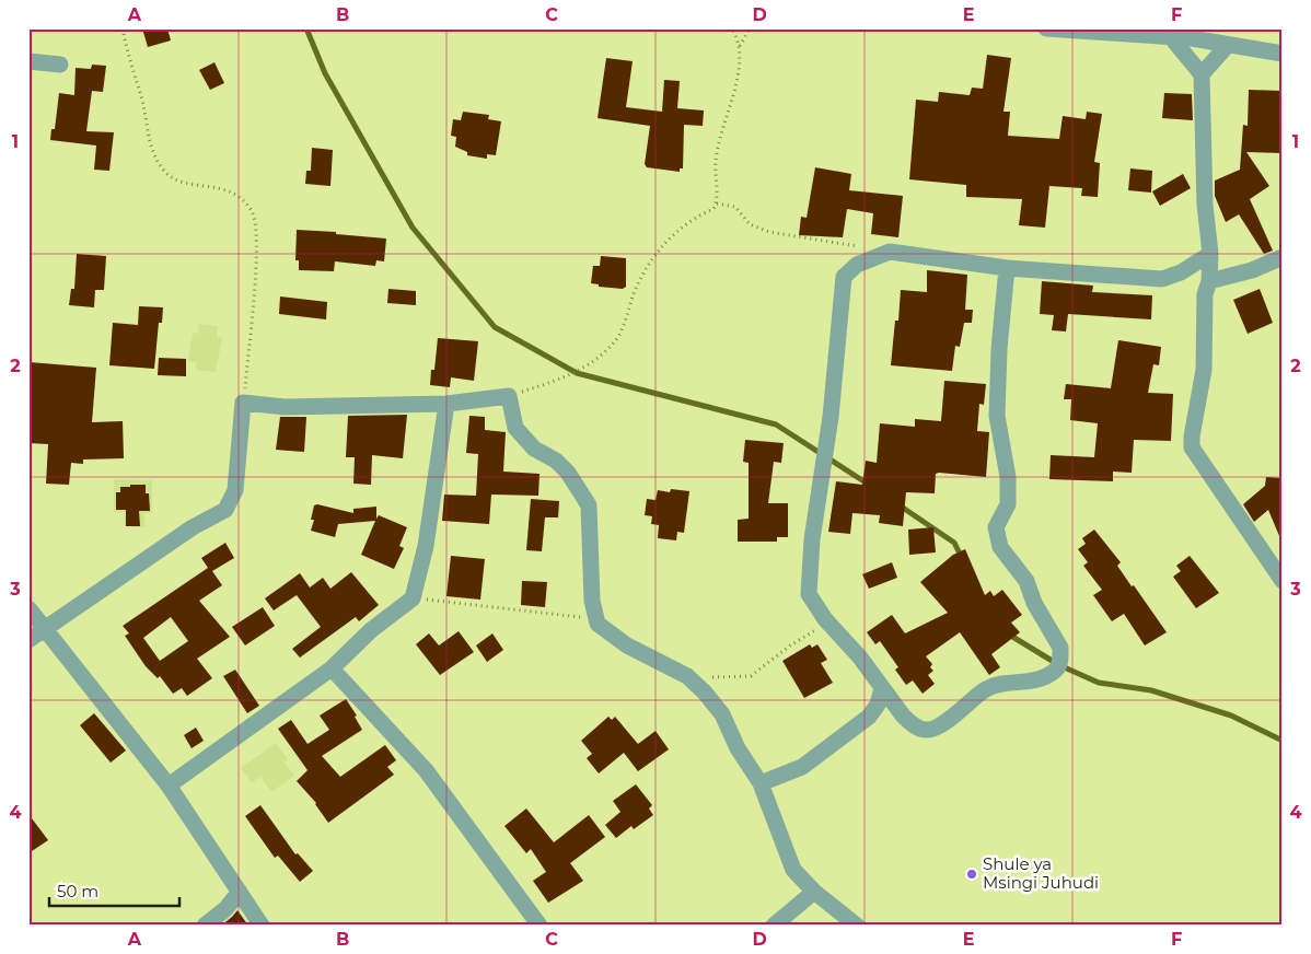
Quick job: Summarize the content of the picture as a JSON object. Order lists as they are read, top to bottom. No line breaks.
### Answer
{"places":["Shule ya Msingi Juhudi"],"scale_bar":"50 m","grid":{"columns":["A","B","C","D","E","F"],"rows":["1","2","3","4"]}}
